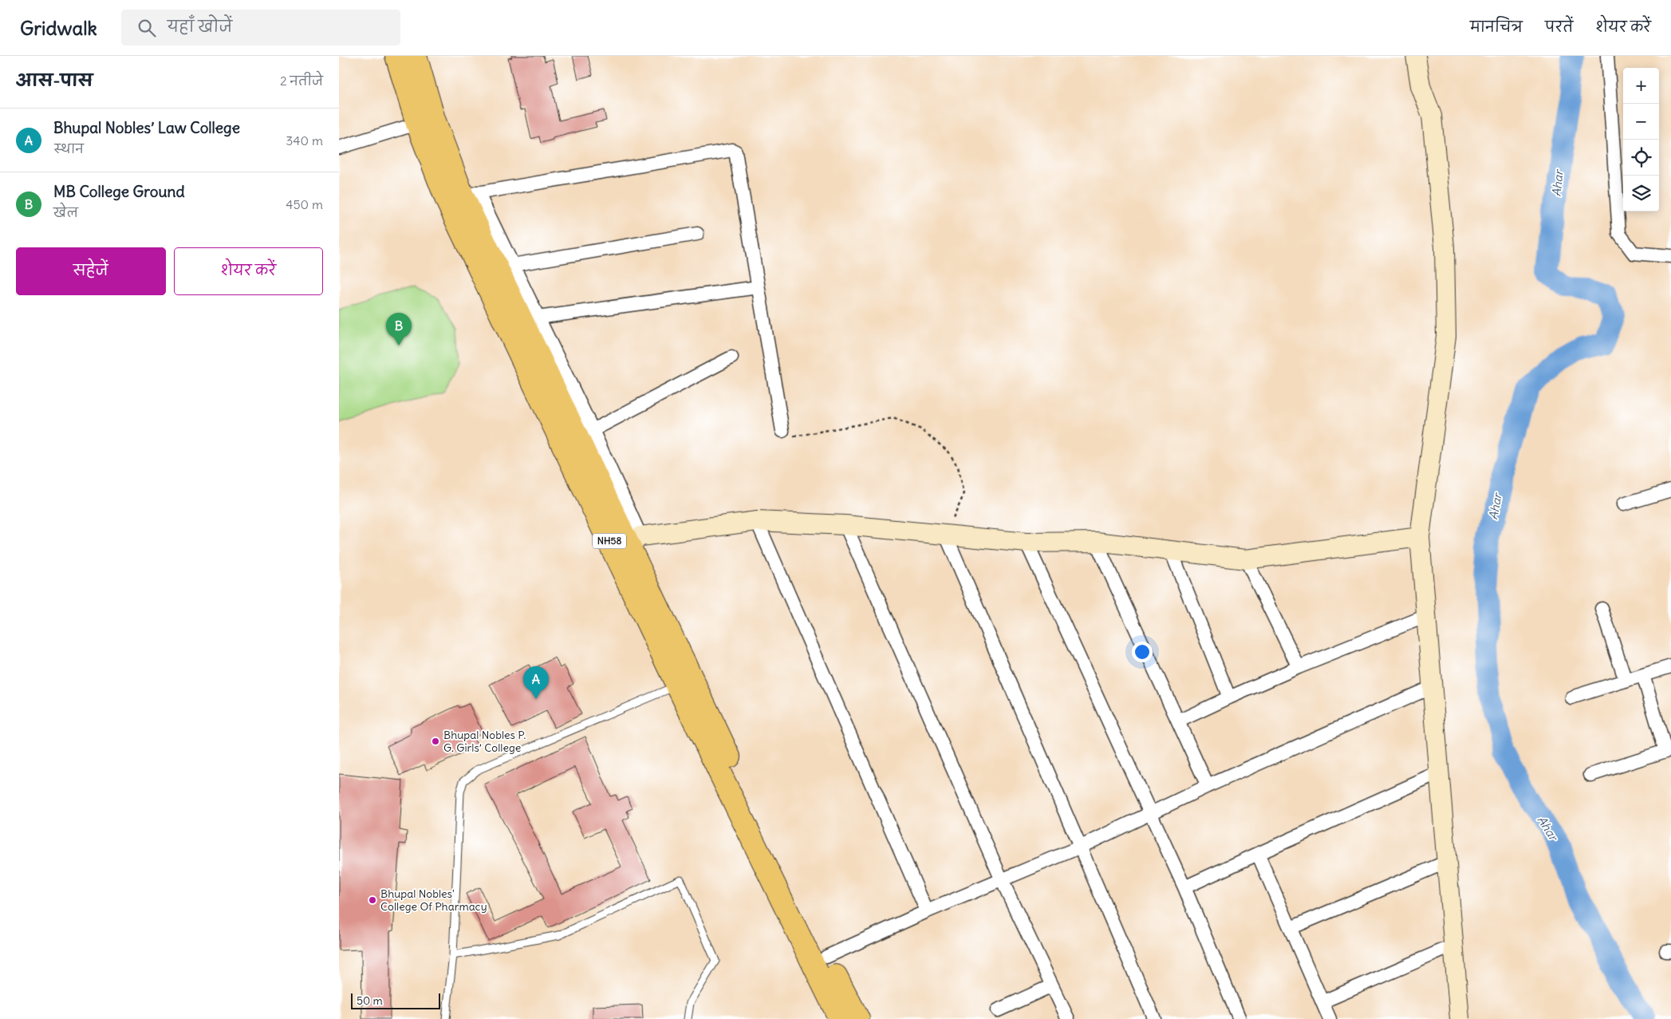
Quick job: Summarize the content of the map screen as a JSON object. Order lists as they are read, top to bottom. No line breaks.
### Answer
{"streets":{"highway":["NH58"]},"water":["Ahar"],"places":["Bhupal Nobles P. G. Girls’ College","Bhupal Nobles' College Of Pharmacy"],"scale_bar":"50 m","page":{"header":"Gridwalk","search":"यहाँ खोजें","nav":["मानचित्र","परतें","शेयर करें"],"heading":["आस-पास","2 नतीजे"],"map_buttons":["+","−"],"list":[{"mark":"A","name":"Bhupal Nobles’ Law College","note":"स्थान","value":"340 m"},{"mark":"B","name":"MB College Ground","note":"खेल","value":"450 m"}],"buttons":["सहेजें","शेयर करें"],"pins":["B","A"],"scale":"50 m"}}
